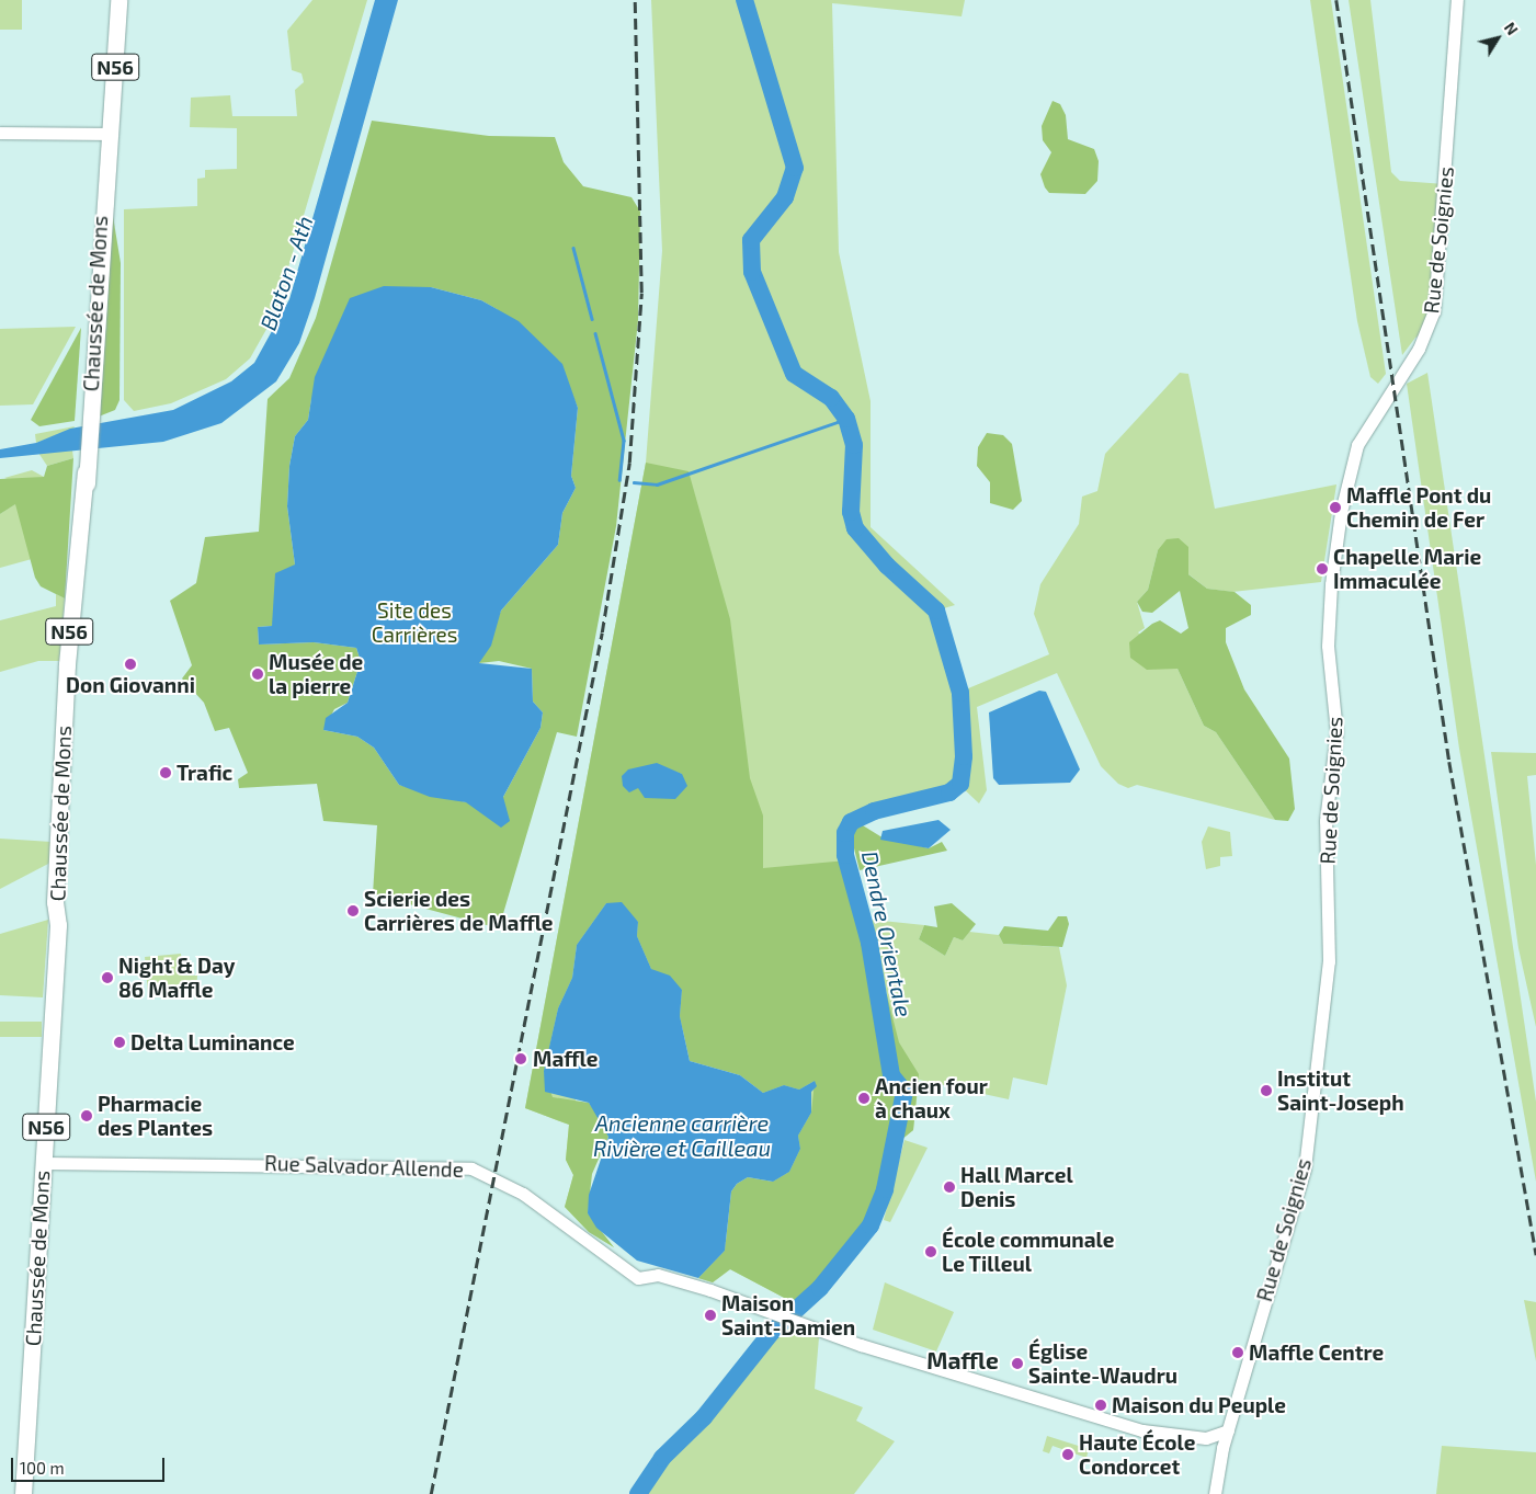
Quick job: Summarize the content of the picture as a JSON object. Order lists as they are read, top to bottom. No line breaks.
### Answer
{"streets":{"main road":["N56","Chaussée de Mons"],"street":["Rue de Soignies","Rue Salvador Allende"]},"crossings":[["Chaussée de Mons","Rue Salvador Allende"]],"districts":["Maffle"],"water":["Blaton - Ath","Dendre Orientale","Ancienne carrière Rivière et Cailleau"],"parks":["Site des Carrières"],"places":["Maffle Pont du Chemin de Fer","Chapelle Marie Immaculée","Don Giovanni","Musée de la pierre","Trafic","Scierie des Carrières de Maffle","Night & Day 86 Maffle","Delta Luminance","Maffle","Institut Saint-Joseph","Ancien four à chaux","Pharmacie des Plantes","Hall Marcel Denis","École communale Le Tilleul","Maison Saint-Damien","Maffle Centre","Église Sainte-Waudru","Maison du Peuple","Haute École Condorcet"],"scale_bar":"100 m","north":"top right"}
